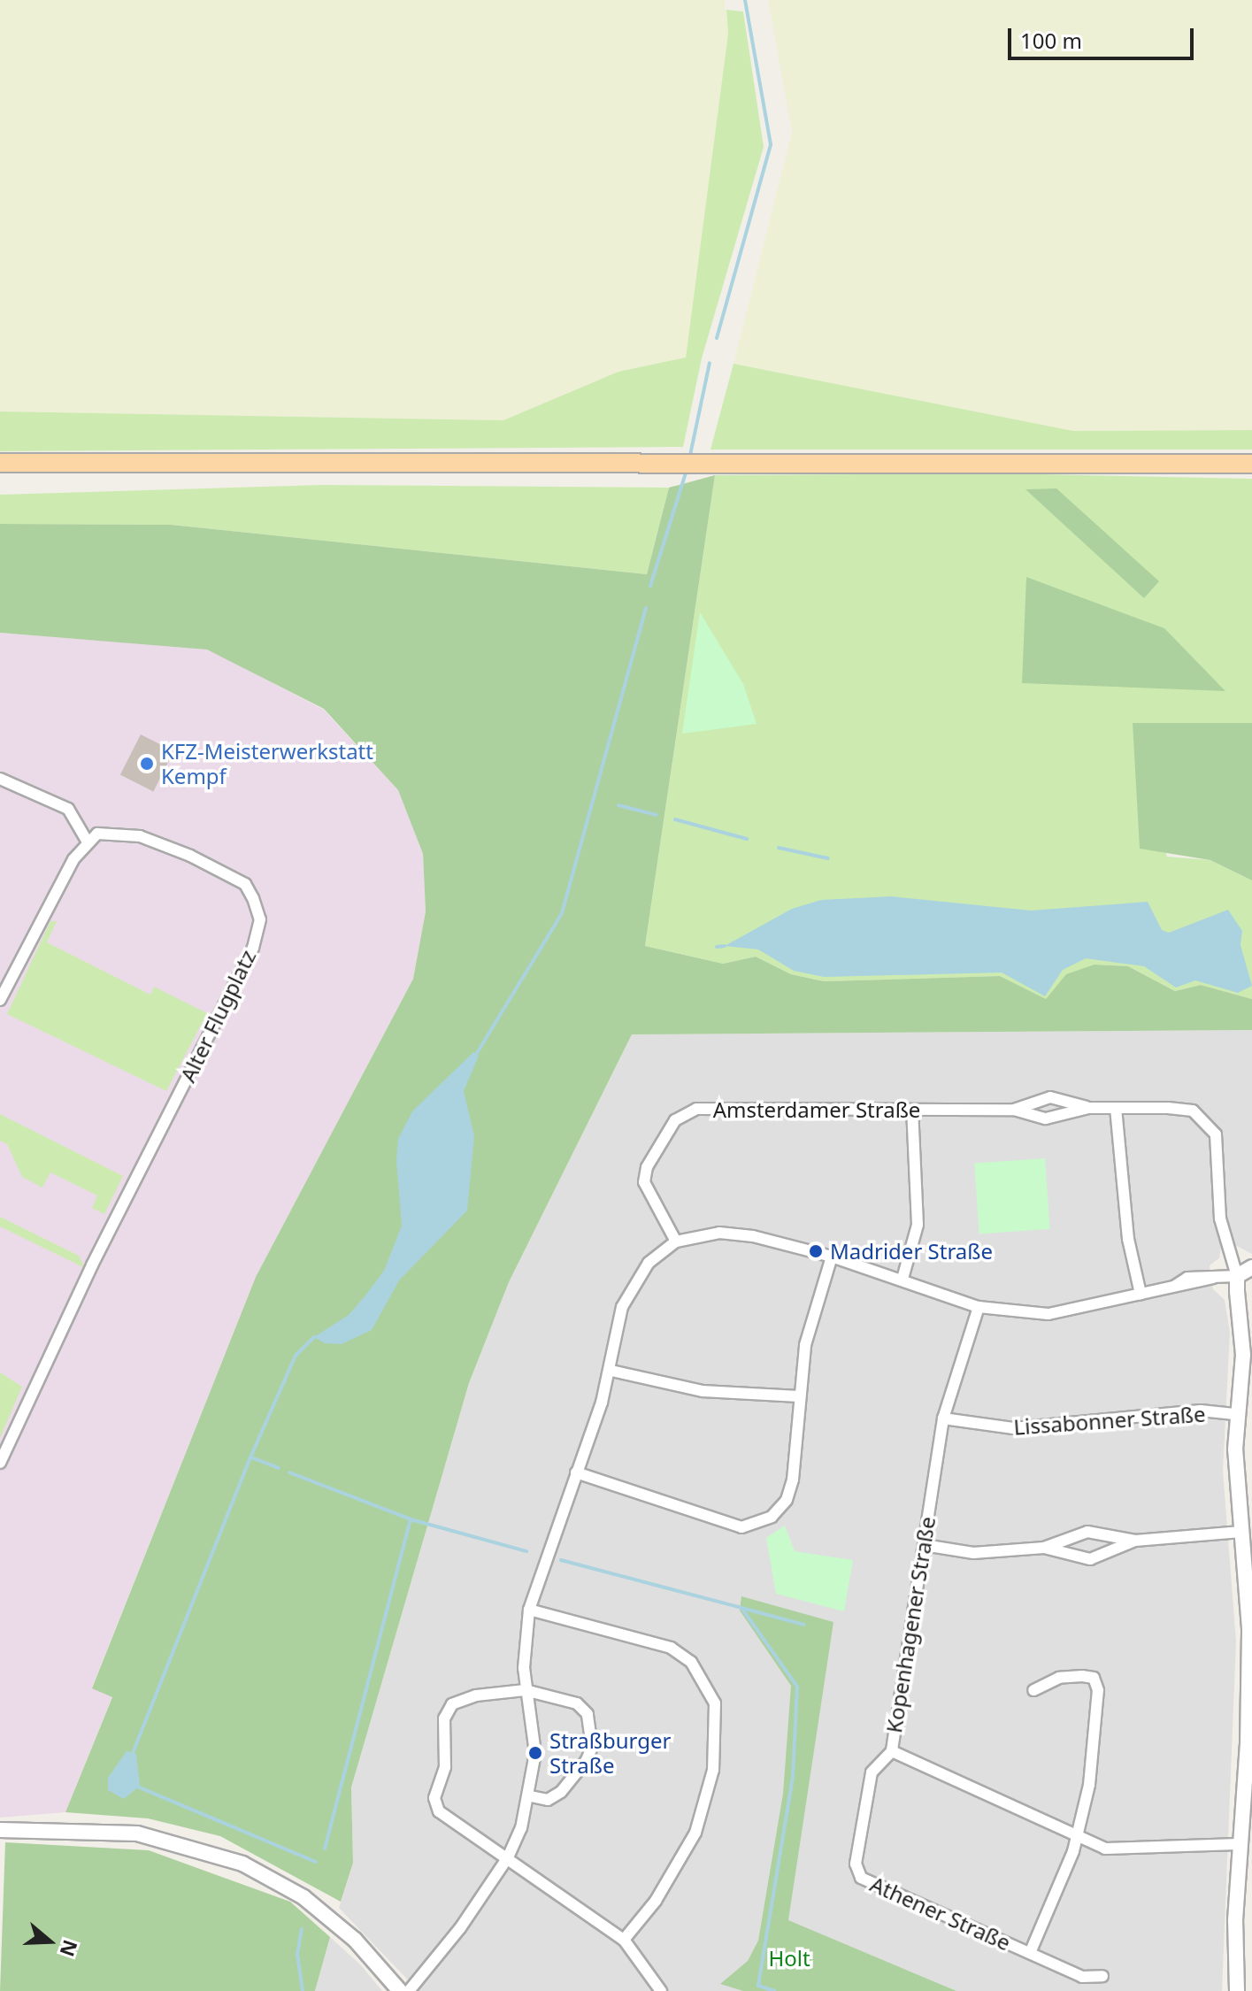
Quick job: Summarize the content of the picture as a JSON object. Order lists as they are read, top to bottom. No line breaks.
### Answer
{"streets":{"street":["Alter Flugplatz","Amsterdamer Straße","Lissabonner Straße","Kopenhagener Straße","Athener Straße"]},"crossings":[["Lissabonner Straße","Kopenhagener Straße"],["Kopenhagener Straße","Athener Straße"]],"parks":["Holt"],"places":["KFZ-Meisterwerkstatt Kempf","Madrider Straße","Straßburger Straße"],"scale_bar":"100 m","north":"right"}
